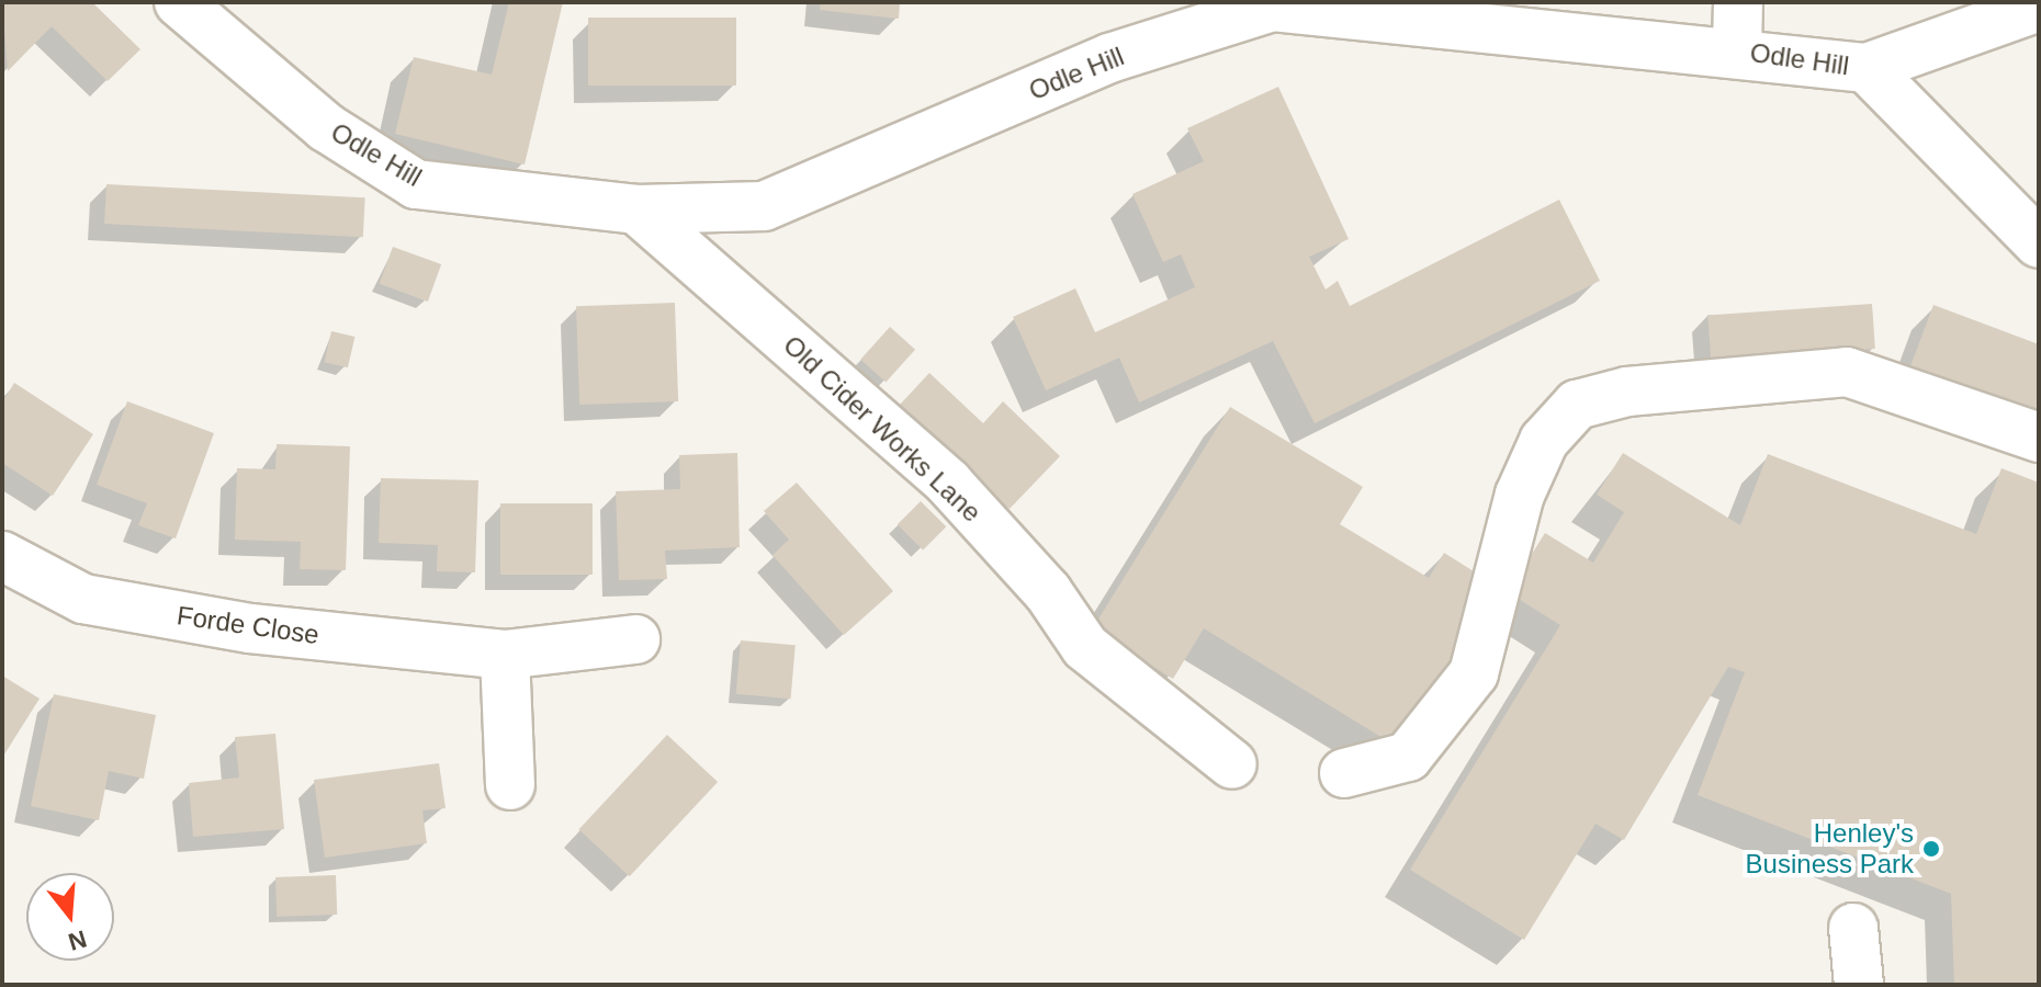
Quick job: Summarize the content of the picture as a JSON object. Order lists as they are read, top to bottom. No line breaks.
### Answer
{"streets":{"street":["Odle Hill","Old Cider Works Lane","Forde Close"]},"crossings":[["Odle Hill","Old Cider Works Lane"]],"places":["Henley's Business Park"],"north":"bottom"}
